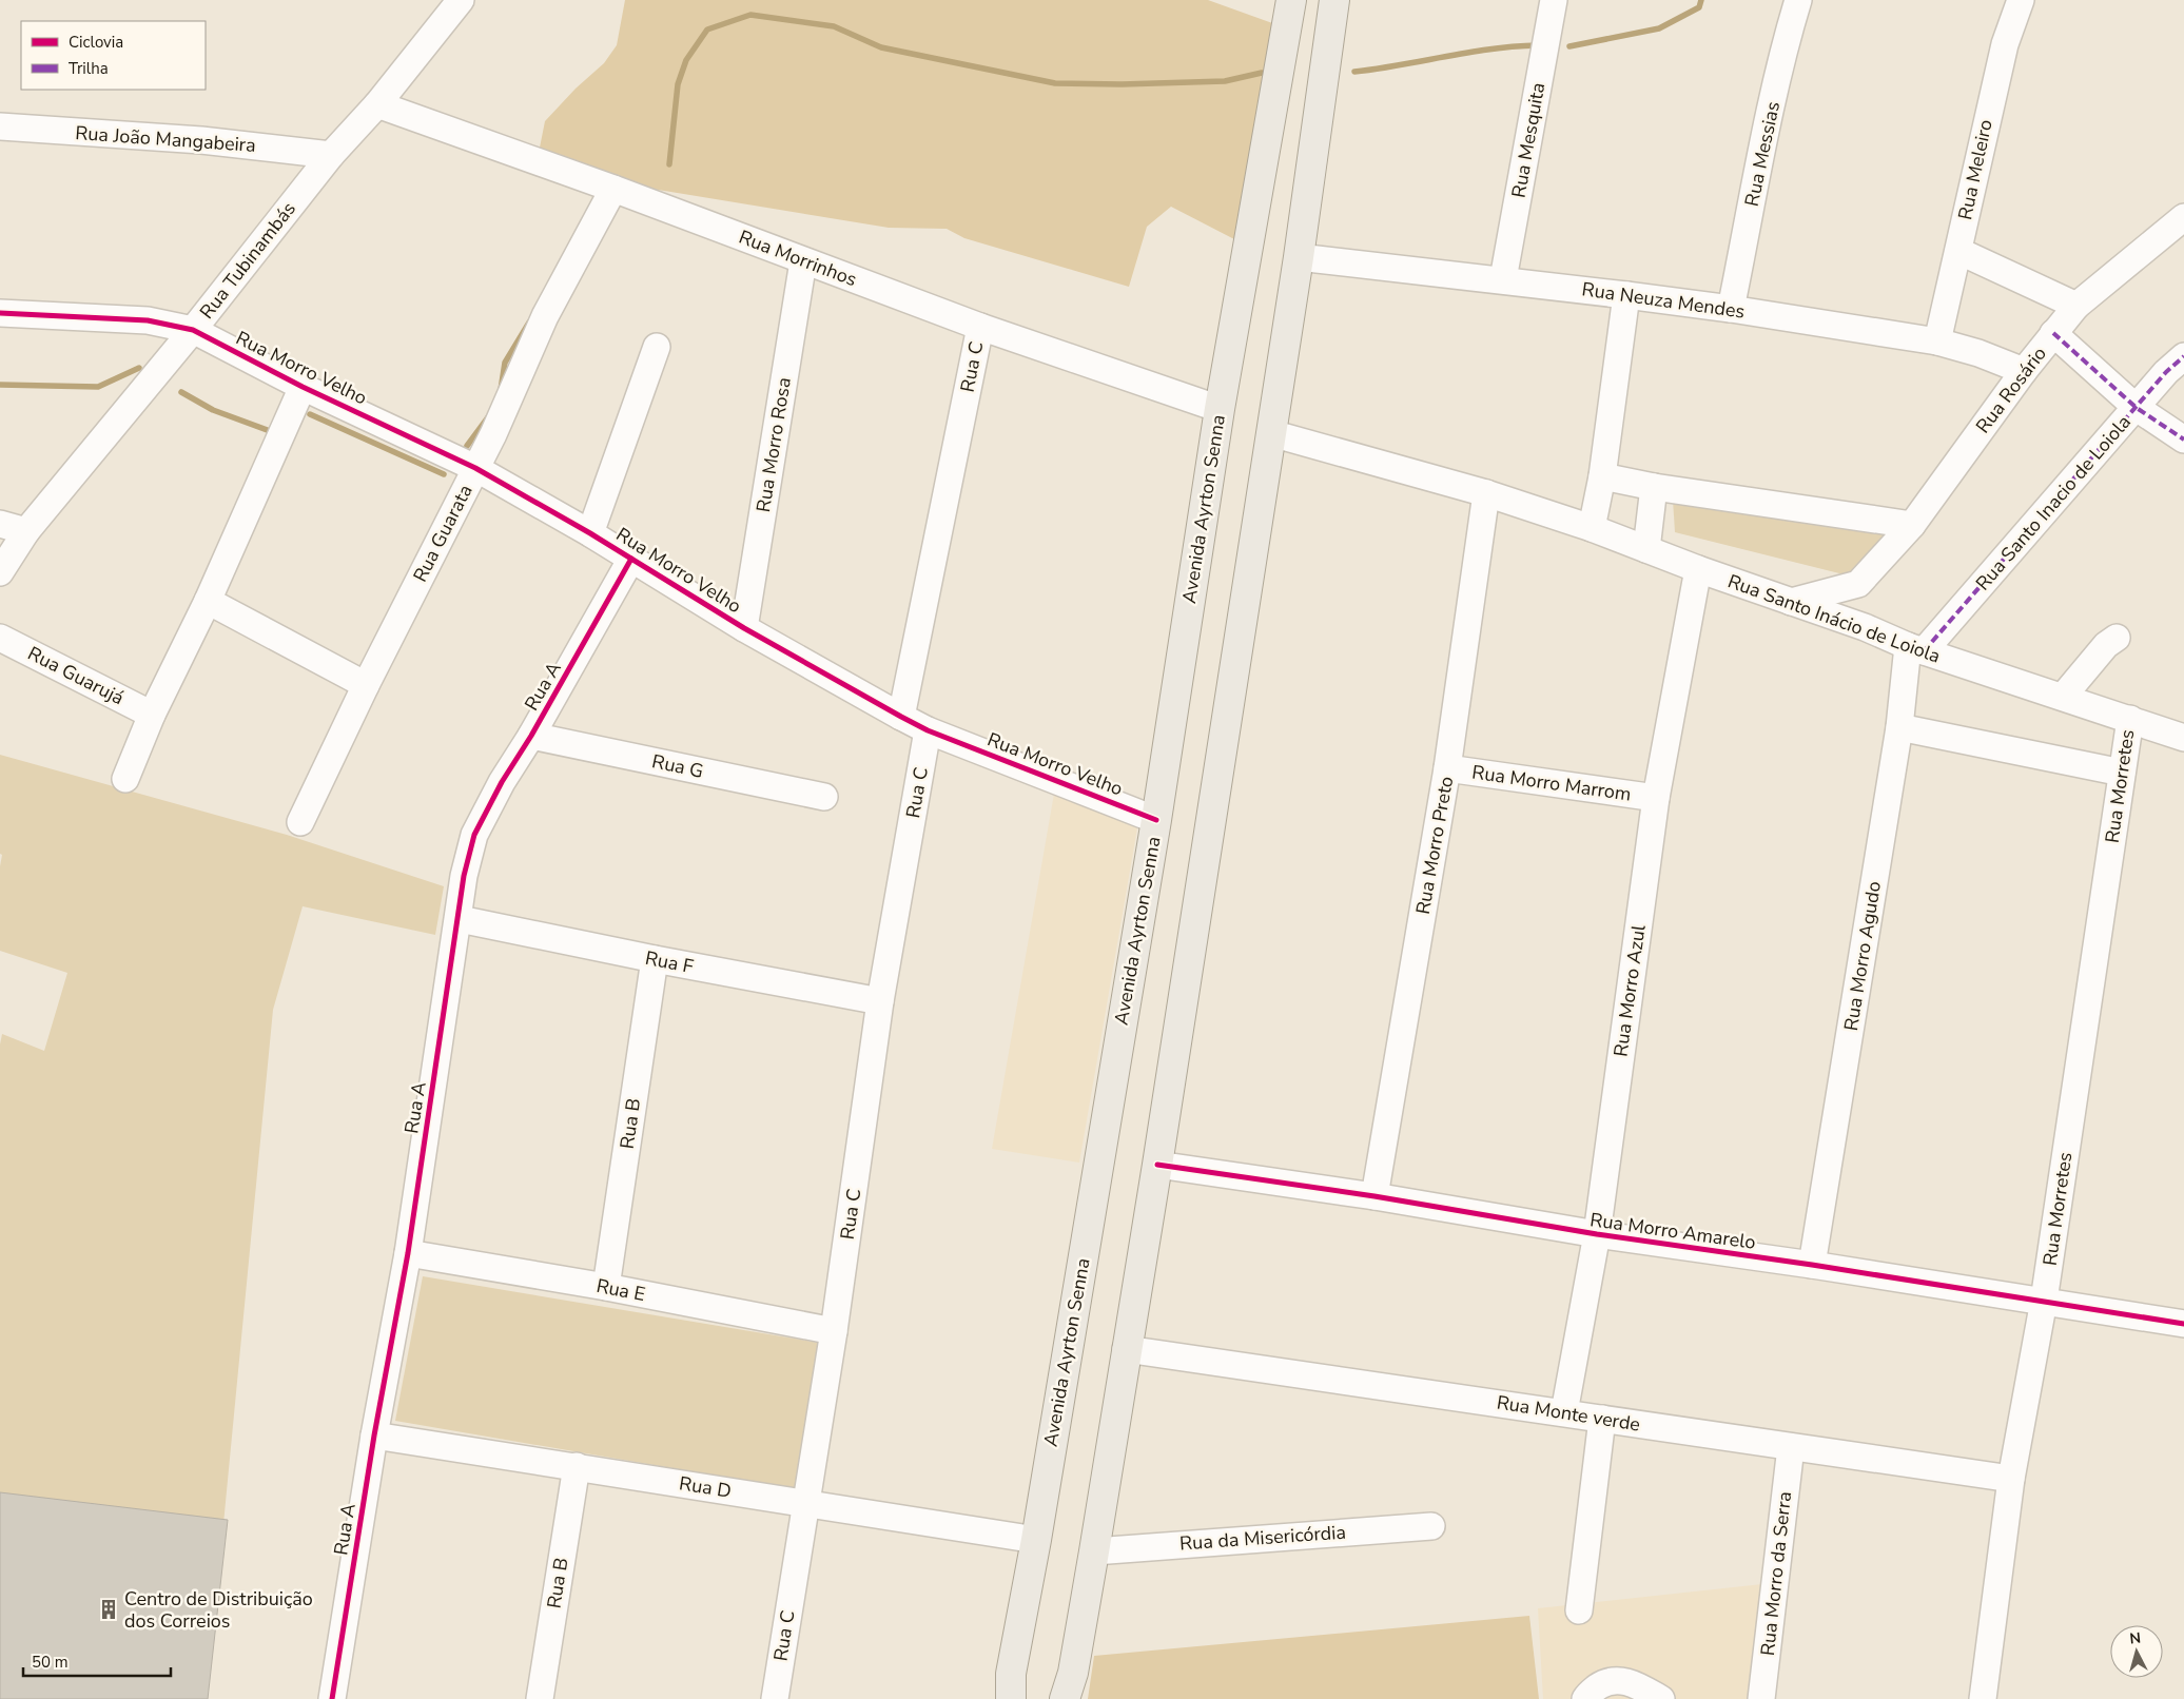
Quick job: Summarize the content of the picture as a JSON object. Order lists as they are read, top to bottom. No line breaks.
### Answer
{"streets":{"main road":["Avenida Ayrton Senna"],"street":["Rua João Mangabeira","Rua Mesquita","Rua Messias","Rua Meleiro","Rua Morrinhos","Rua Tubinambás","Rua Neuza Mendes","Rua C","Rua Morro Velho","Rua Rosário","Rua Morro Rosa","Rua Santo Inacio de Loiola","Rua Guarata","Rua Santo Inácio de Loiola","Rua Guarujá","Rua A","Rua G","Rua Morro Marrom","Rua Morretes","Rua Morro Preto","Rua Morro Agudo","Rua F","Rua Morro Azul","Rua B","Rua Morro Amarelo","Rua E","Rua Monte verde","Rua D","Rua da Misericórdia","Rua Morro da Serra"]},"crossings":[["Rua João Mangabeira","Rua Tubinambás"],["Rua Mesquita","Rua Neuza Mendes"],["Rua Messias","Rua Neuza Mendes"],["Rua Meleiro","Rua Neuza Mendes"],["Rua Morrinhos","Rua Tubinambás"],["Rua Morrinhos","Rua C"],["Rua Morrinhos","Rua Morro Rosa"],["Rua Morrinhos","Avenida Ayrton Senna"],["Rua Morrinhos","Rua Guarata"],["Rua Tubinambás","Rua Morro Velho"],["Rua Neuza Mendes","Rua Rosário"],["Rua C","Rua Morro Velho"],["Rua C","Rua F"],["Rua C","Rua E"],["Rua C","Rua D"],["Rua Morro Velho","Rua Morro Rosa"],["Rua Morro Velho","Avenida Ayrton Senna"],["Rua Morro Velho","Rua Guarata"],["Rua Morro Velho","Rua A"],["Rua Santo Inacio de Loiola","Rua Santo Inácio de Loiola"],["Rua Santo Inacio de Loiola","Rua Morro Agudo"],["Avenida Ayrton Senna","Rua D"],["Rua Santo Inácio de Loiola","Rua Morretes"],["Rua Santo Inácio de Loiola","Rua Morro Preto"],["Rua Santo Inácio de Loiola","Rua Morro Agudo"],["Rua Santo Inácio de Loiola","Rua Morro Azul"],["Rua A","Rua G"],["Rua A","Rua F"],["Rua A","Rua E"],["Rua A","Rua D"],["Rua Morro Marrom","Rua Morro Preto"],["Rua Morro Marrom","Rua Morro Azul"],["Rua Morretes","Rua Morro Amarelo"],["Rua Morretes","Rua Monte verde"],["Rua Morro Preto","Rua Morro Amarelo"],["Rua Morro Agudo","Rua Morro Amarelo"],["Rua F","Rua B"],["Rua Morro Azul","Rua Morro Amarelo"],["Rua Morro Azul","Rua Monte verde"],["Rua B","Rua E"],["Rua B","Rua D"],["Rua Monte verde","Rua Morro da Serra"]],"places":{"building":["Centro de Distribuição dos Correios"]},"legend":["Ciclovia","Trilha"],"scale_bar":"50 m","north":"top"}
